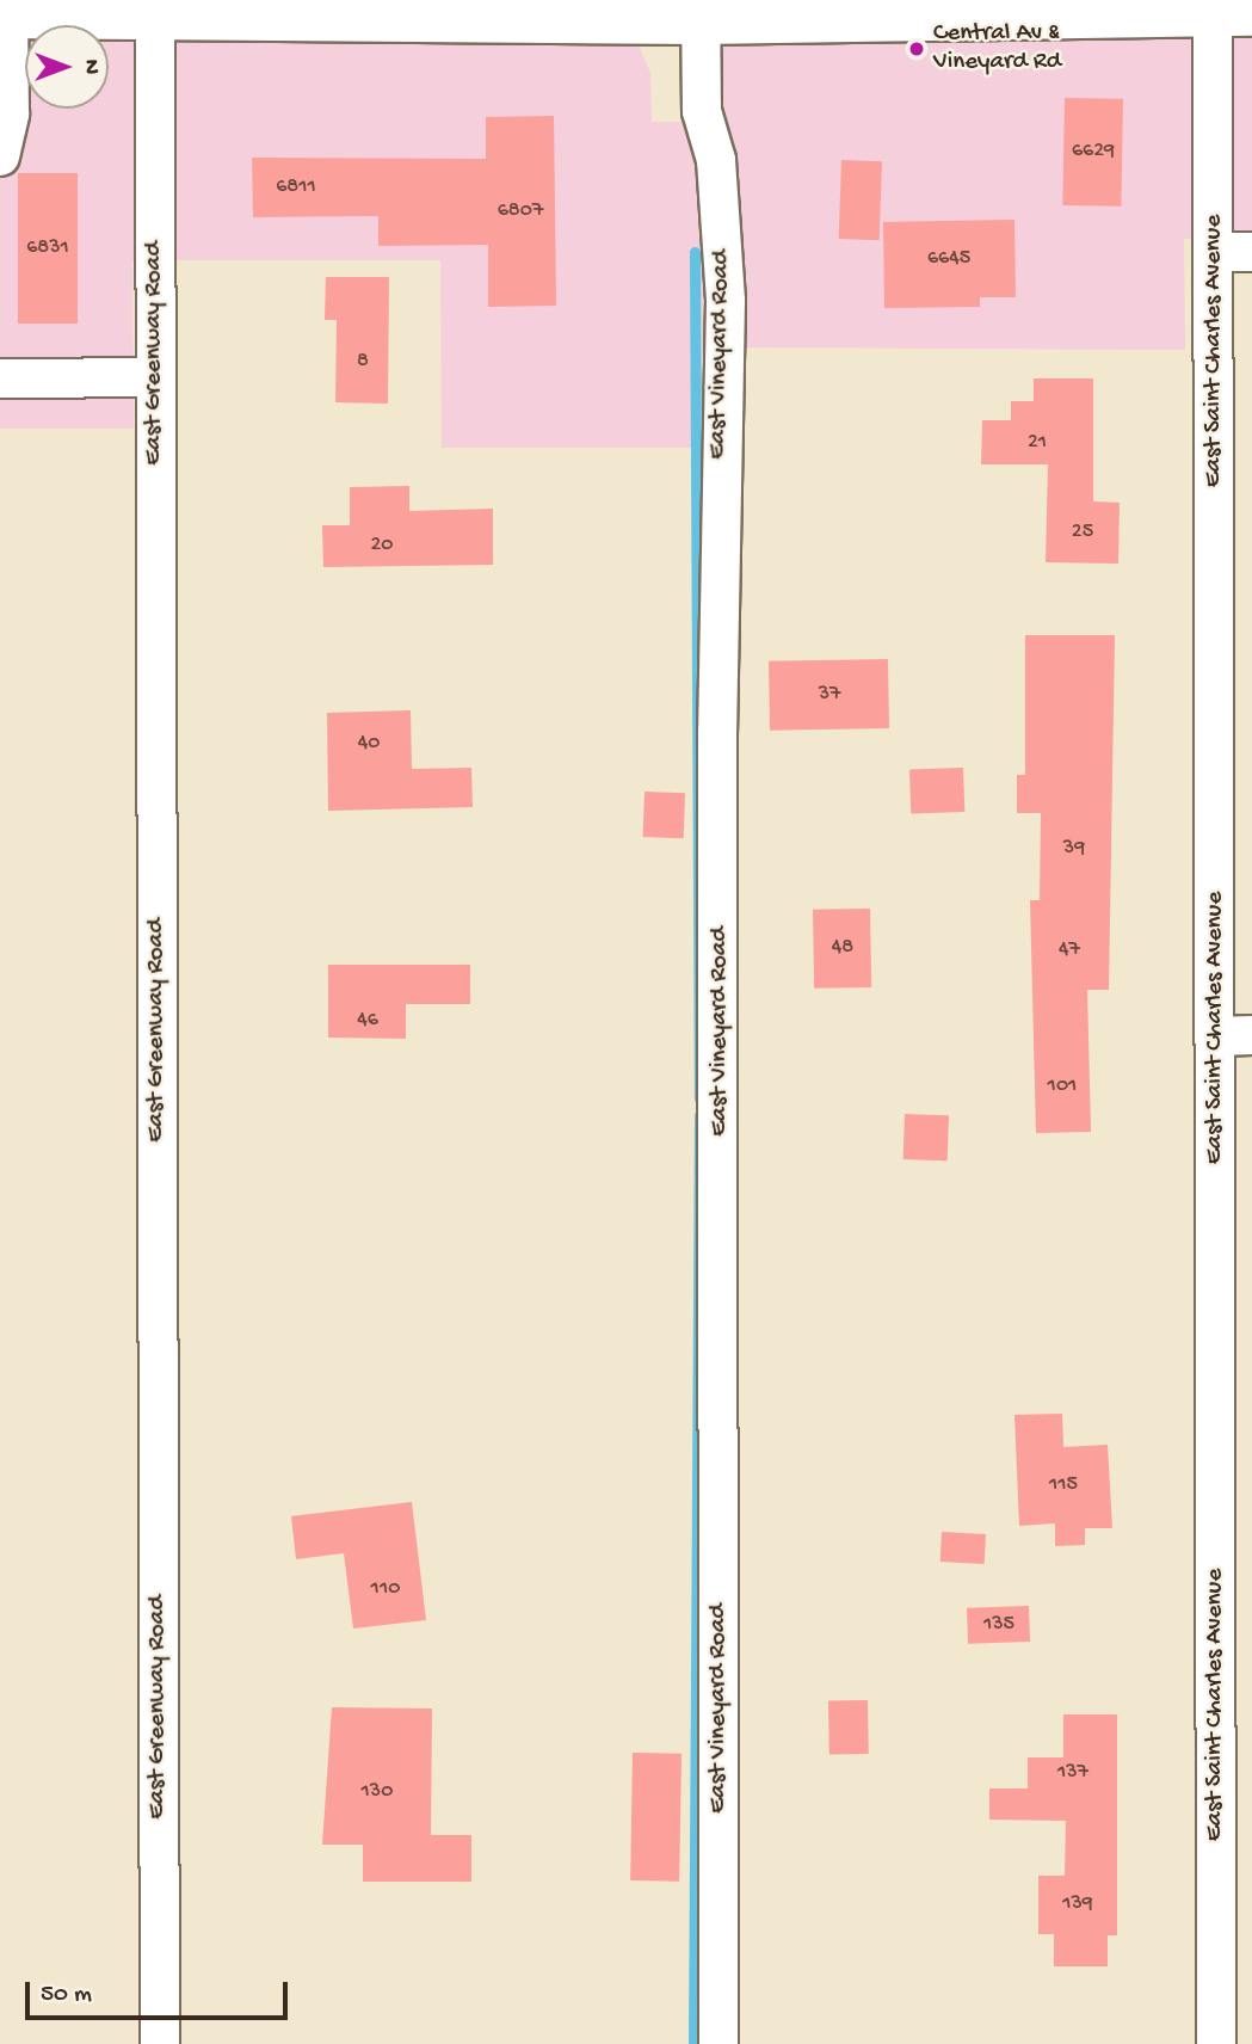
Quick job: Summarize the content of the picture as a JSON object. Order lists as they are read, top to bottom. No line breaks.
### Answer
{"streets":{"street":["East Saint Charles Avenue","East Greenway Road","East Vineyard Road"]},"places":["Central Av & Vineyard Rd"],"house_numbers":["6629","6811","6807","6831","6645","8","21","25","20","37","40","39","48","47","46","101","115","110","135","137","130","139"],"scale_bar":"50 m","north":"right"}
